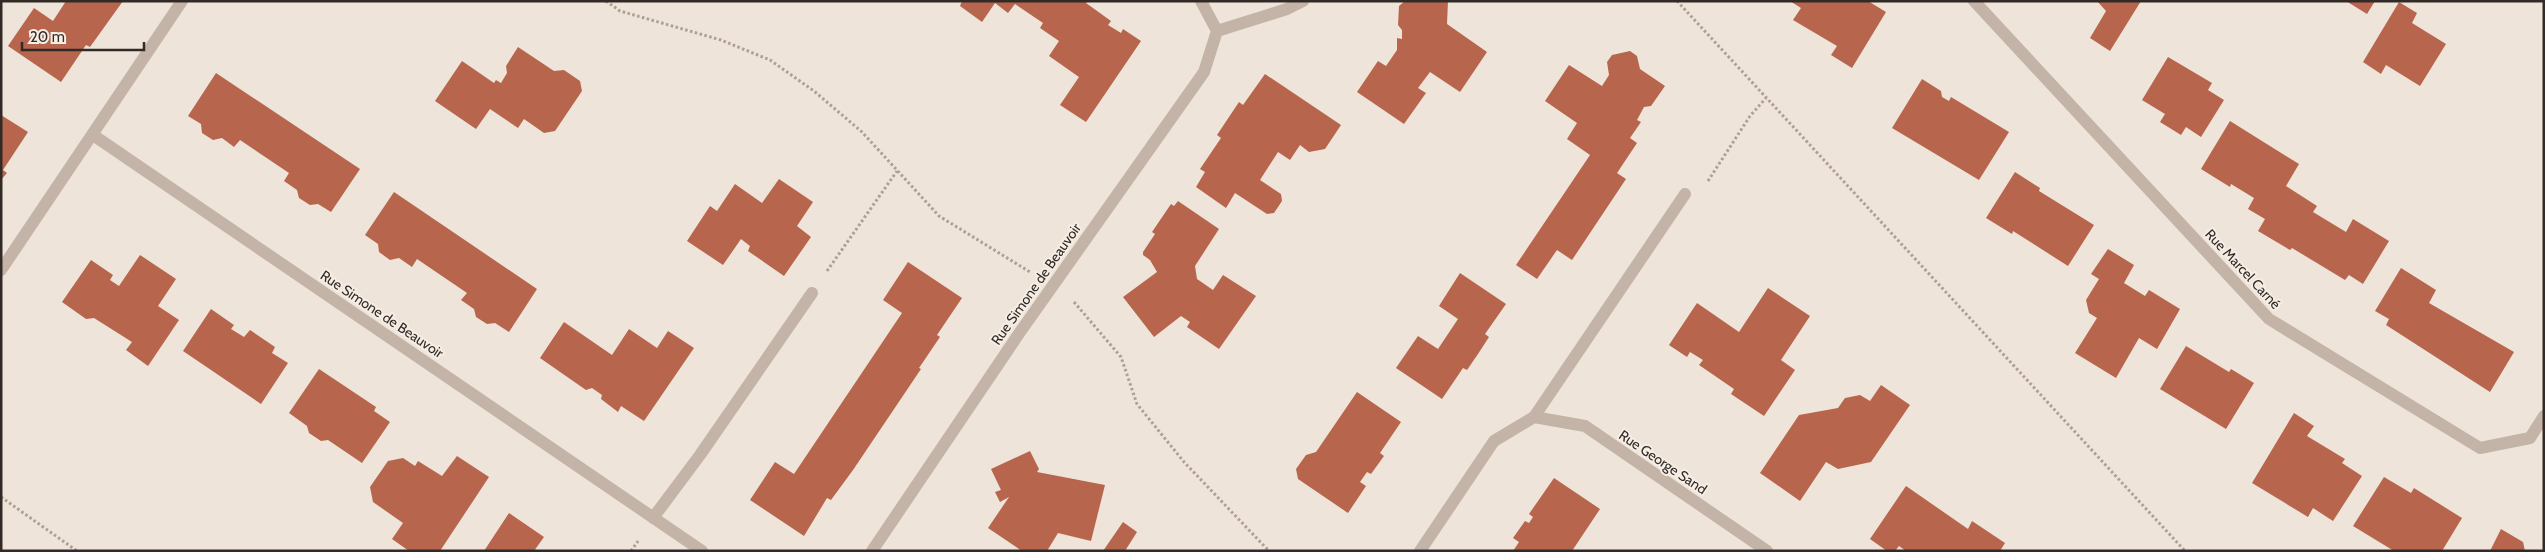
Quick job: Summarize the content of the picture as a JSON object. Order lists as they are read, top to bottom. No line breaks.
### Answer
{"streets":{"street":["Rue Marcel Carné","Rue Simone de Beauvoir","Rue George Sand"]},"scale_bar":"20 m"}
